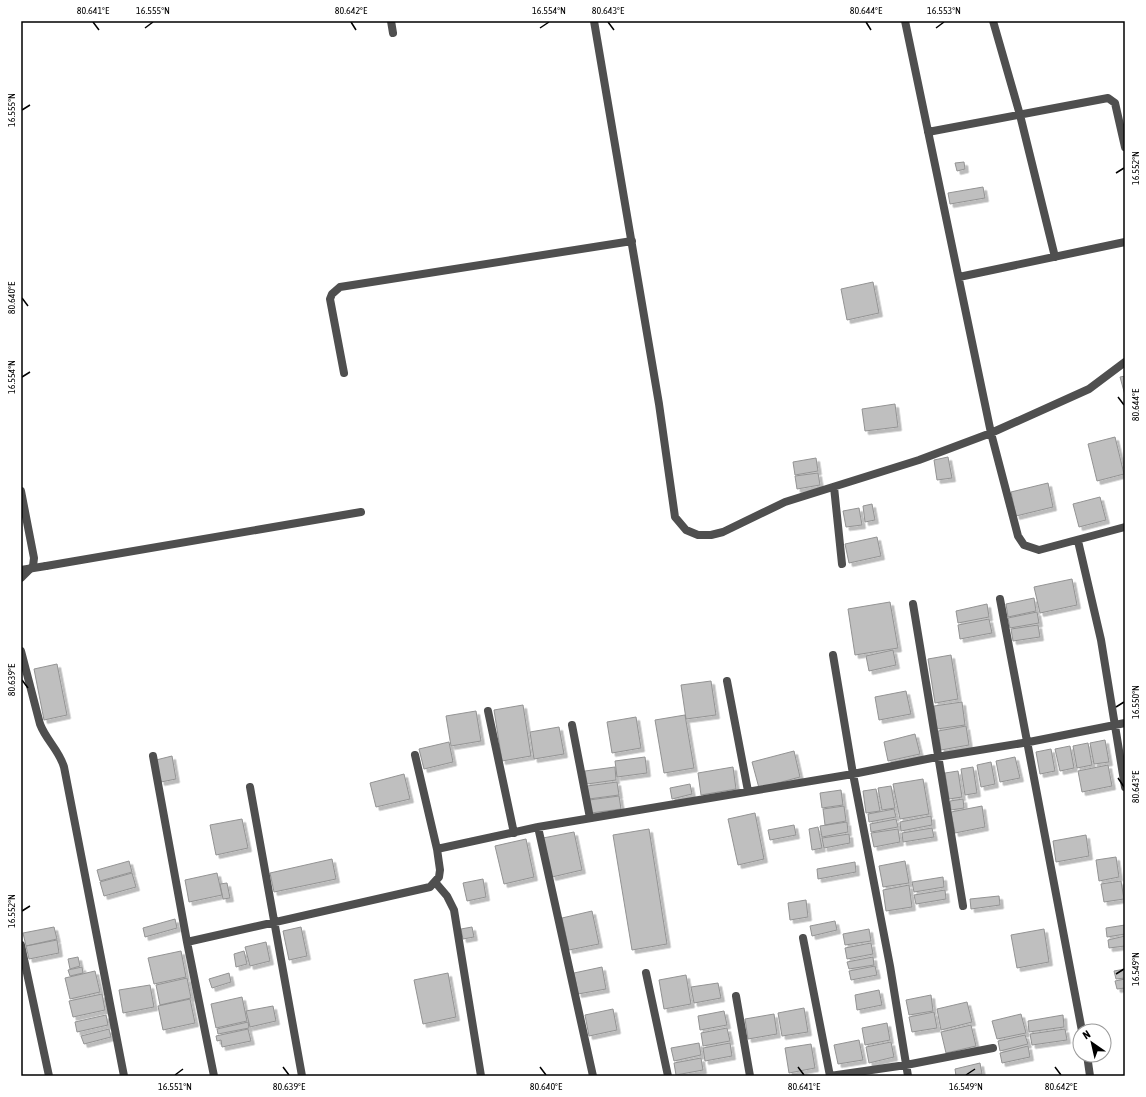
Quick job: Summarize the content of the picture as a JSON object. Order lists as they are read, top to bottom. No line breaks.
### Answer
{"north":"top left","coordinates":["80.641°E","16.555°N","80.642°E","16.554°N","80.643°E","80.644°E","16.553°N","16.552°N","80.640°E","80.639°E","16.550°N","16.549°N","16.551°N"]}
